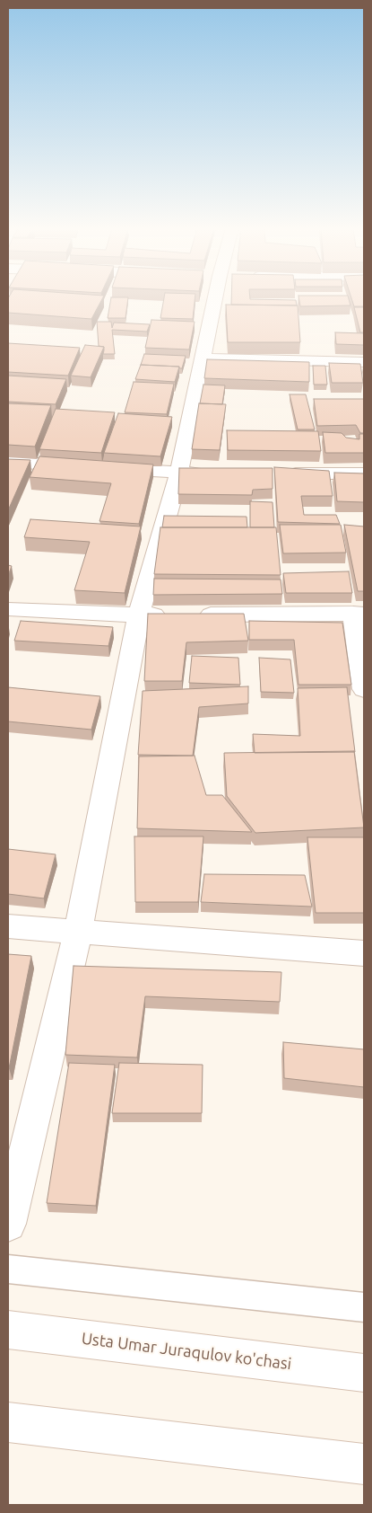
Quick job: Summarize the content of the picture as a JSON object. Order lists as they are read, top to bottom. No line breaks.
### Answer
{"streets":{"street":["Usta Umar Juraqulov ko'chasi"]}}
